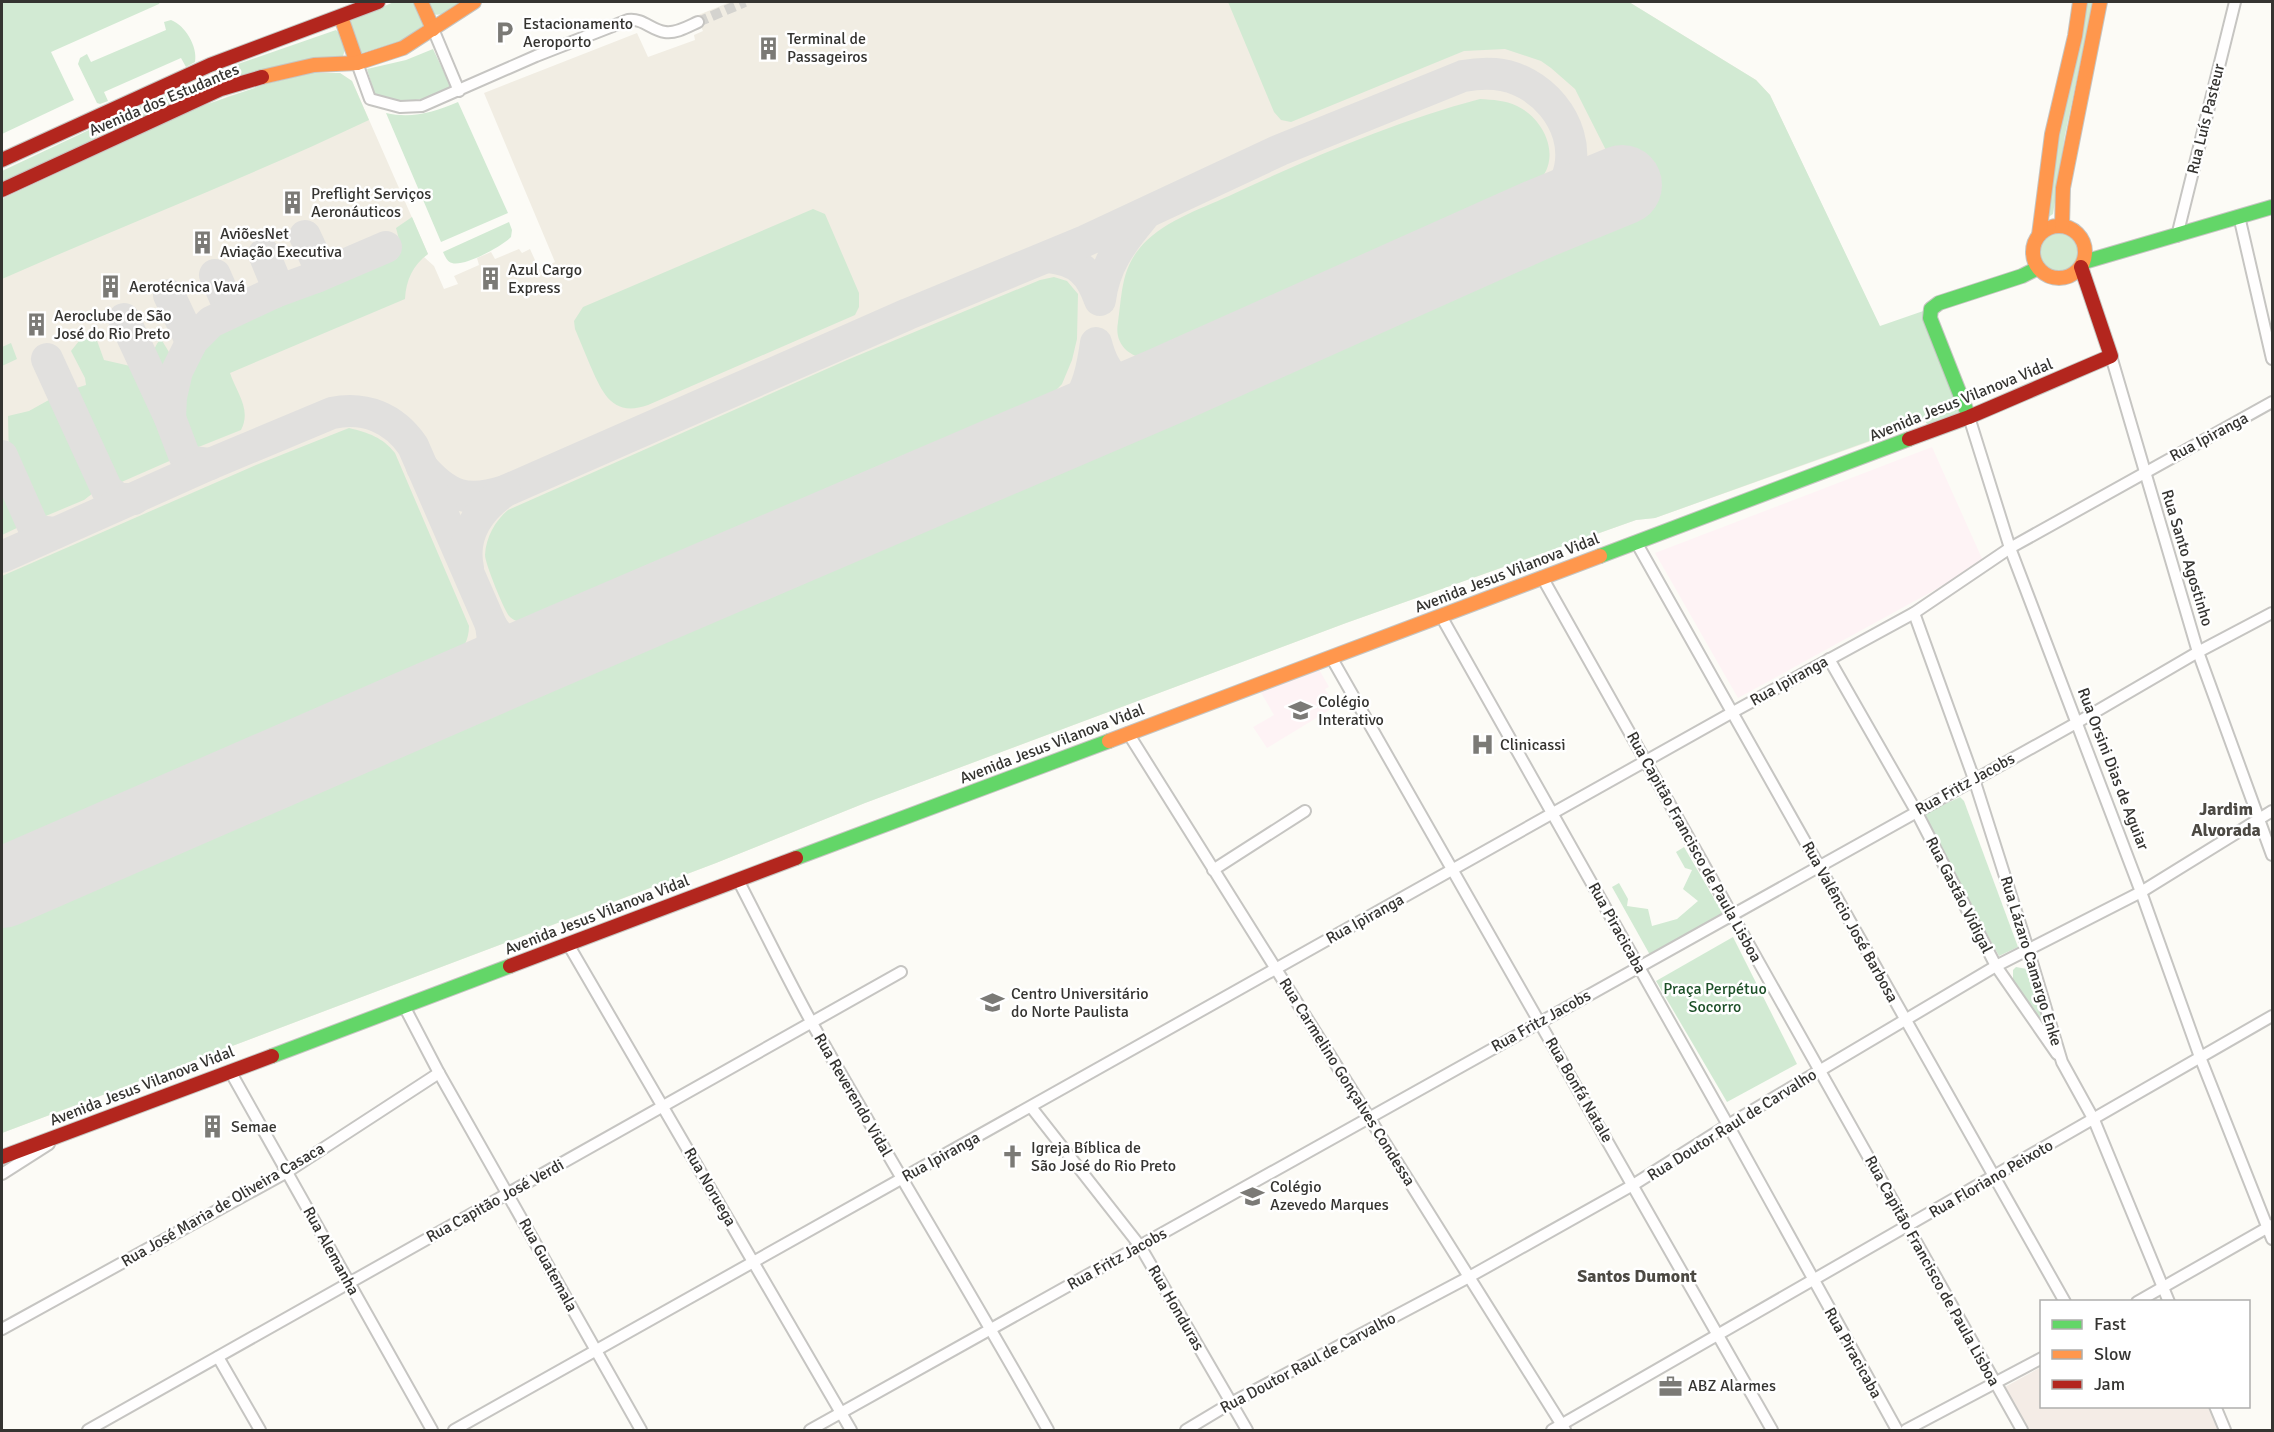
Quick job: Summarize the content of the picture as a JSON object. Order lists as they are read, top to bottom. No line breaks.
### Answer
{"streets":{"street":["Avenida dos Estudantes","Rua Luís Pasteur","Avenida Jesus Vilanova Vidal","Rua Ipiranga","Rua Santo Agostinho","Rua Orsini Dias de Aguiar","Rua Fritz Jacobs","Rua Capitão Francisco de Paula Lisboa","Rua Gastão Vidigal","Rua Valêncio José Barbosa","Rua Piracicaba","Rua Lázaro Camargo Enke","Rua Carmelino Gonçalves Condessa","Rua Bonfá Natale","Rua Reverendo Vidal","Rua Doutor Raul de Carvalho","Rua Floriano Peixoto","Rua Noruega","Rua Capitão José Verdi","Rua José Maria de Oliveira Casaca","Rua Alemanha","Rua Guatemala","Rua Honduras"]},"crossings":[["Avenida Jesus Vilanova Vidal","Rua Santo Agostinho"],["Avenida Jesus Vilanova Vidal","Rua Orsini Dias de Aguiar"],["Avenida Jesus Vilanova Vidal","Rua Capitão Francisco de Paula Lisboa"],["Avenida Jesus Vilanova Vidal","Rua Valêncio José Barbosa"],["Avenida Jesus Vilanova Vidal","Rua Piracicaba"],["Avenida Jesus Vilanova Vidal","Rua Carmelino Gonçalves Condessa"],["Avenida Jesus Vilanova Vidal","Rua Bonfá Natale"],["Avenida Jesus Vilanova Vidal","Rua Reverendo Vidal"],["Avenida Jesus Vilanova Vidal","Rua Noruega"],["Avenida Jesus Vilanova Vidal","Rua Alemanha"],["Avenida Jesus Vilanova Vidal","Rua Guatemala"],["Rua Ipiranga","Rua Santo Agostinho"],["Rua Ipiranga","Rua Orsini Dias de Aguiar"],["Rua Ipiranga","Rua Capitão Francisco de Paula Lisboa"],["Rua Ipiranga","Rua Gastão Vidigal"],["Rua Ipiranga","Rua Valêncio José Barbosa"],["Rua Ipiranga","Rua Piracicaba"],["Rua Ipiranga","Rua Lázaro Camargo Enke"],["Rua Ipiranga","Rua Carmelino Gonçalves Condessa"],["Rua Ipiranga","Rua Bonfá Natale"],["Rua Ipiranga","Rua Reverendo Vidal"],["Rua Ipiranga","Rua Noruega"],["Rua Ipiranga","Rua Guatemala"],["Rua Ipiranga","Rua Honduras"],["Rua Santo Agostinho","Rua Orsini Dias de Aguiar"],["Rua Santo Agostinho","Rua Fritz Jacobs"],["Rua Santo Agostinho","Rua Doutor Raul de Carvalho"],["Rua Orsini Dias de Aguiar","Rua Fritz Jacobs"],["Rua Orsini Dias de Aguiar","Rua Doutor Raul de Carvalho"],["Rua Orsini Dias de Aguiar","Rua Floriano Peixoto"],["Rua Fritz Jacobs","Rua Capitão Francisco de Paula Lisboa"],["Rua Fritz Jacobs","Rua Gastão Vidigal"],["Rua Fritz Jacobs","Rua Valêncio José Barbosa"],["Rua Fritz Jacobs","Rua Piracicaba"],["Rua Fritz Jacobs","Rua Lázaro Camargo Enke"],["Rua Fritz Jacobs","Rua Carmelino Gonçalves Condessa"],["Rua Fritz Jacobs","Rua Bonfá Natale"],["Rua Fritz Jacobs","Rua Reverendo Vidal"],["Rua Fritz Jacobs","Rua Noruega"],["Rua Fritz Jacobs","Rua Honduras"],["Rua Capitão Francisco de Paula Lisboa","Rua Doutor Raul de Carvalho"],["Rua Capitão Francisco de Paula Lisboa","Rua Floriano Peixoto"],["Rua Gastão Vidigal","Rua Lázaro Camargo Enke"],["Rua Gastão Vidigal","Rua Doutor Raul de Carvalho"],["Rua Valêncio José Barbosa","Rua Doutor Raul de Carvalho"],["Rua Valêncio José Barbosa","Rua Floriano Peixoto"],["Rua Piracicaba","Rua Doutor Raul de Carvalho"],["Rua Piracicaba","Rua Floriano Peixoto"],["Rua Lázaro Camargo Enke","Rua Doutor Raul de Carvalho"],["Rua Lázaro Camargo Enke","Rua Floriano Peixoto"],["Rua Carmelino Gonçalves Condessa","Rua Doutor Raul de Carvalho"],["Rua Carmelino Gonçalves Condessa","Rua Floriano Peixoto"],["Rua Bonfá Natale","Rua Doutor Raul de Carvalho"],["Rua Bonfá Natale","Rua Floriano Peixoto"],["Rua Reverendo Vidal","Rua Capitão José Verdi"],["Rua Doutor Raul de Carvalho","Rua Honduras"],["Rua Noruega","Rua Capitão José Verdi"],["Rua Capitão José Verdi","Rua Alemanha"],["Rua Capitão José Verdi","Rua Guatemala"],["Rua José Maria de Oliveira Casaca","Rua Alemanha"],["Rua José Maria de Oliveira Casaca","Rua Guatemala"]],"districts":["Jardim Alvorada","Santos Dumont"],"parks":["Praça Perpétuo Socorro"],"places":{"parking":["Estacionamento Aeroporto"],"building":["Terminal de Passageiros","Preflight Serviços Aeronáuticos","AviõesNet Aviação Executiva","Azul Cargo Express","Aerotécnica Vavá","Aeroclube de São José do Rio Preto","Semae"],"school or university":["Colégio Interativo","Centro Universitário do Norte Paulista","Colégio Azevedo Marques"],"hospital":["Clinicassi"],"church":["Igreja Bíblica de São José do Rio Preto"],"office":["ABZ Alarmes"]},"legend":["Fast","Slow","Jam"]}
